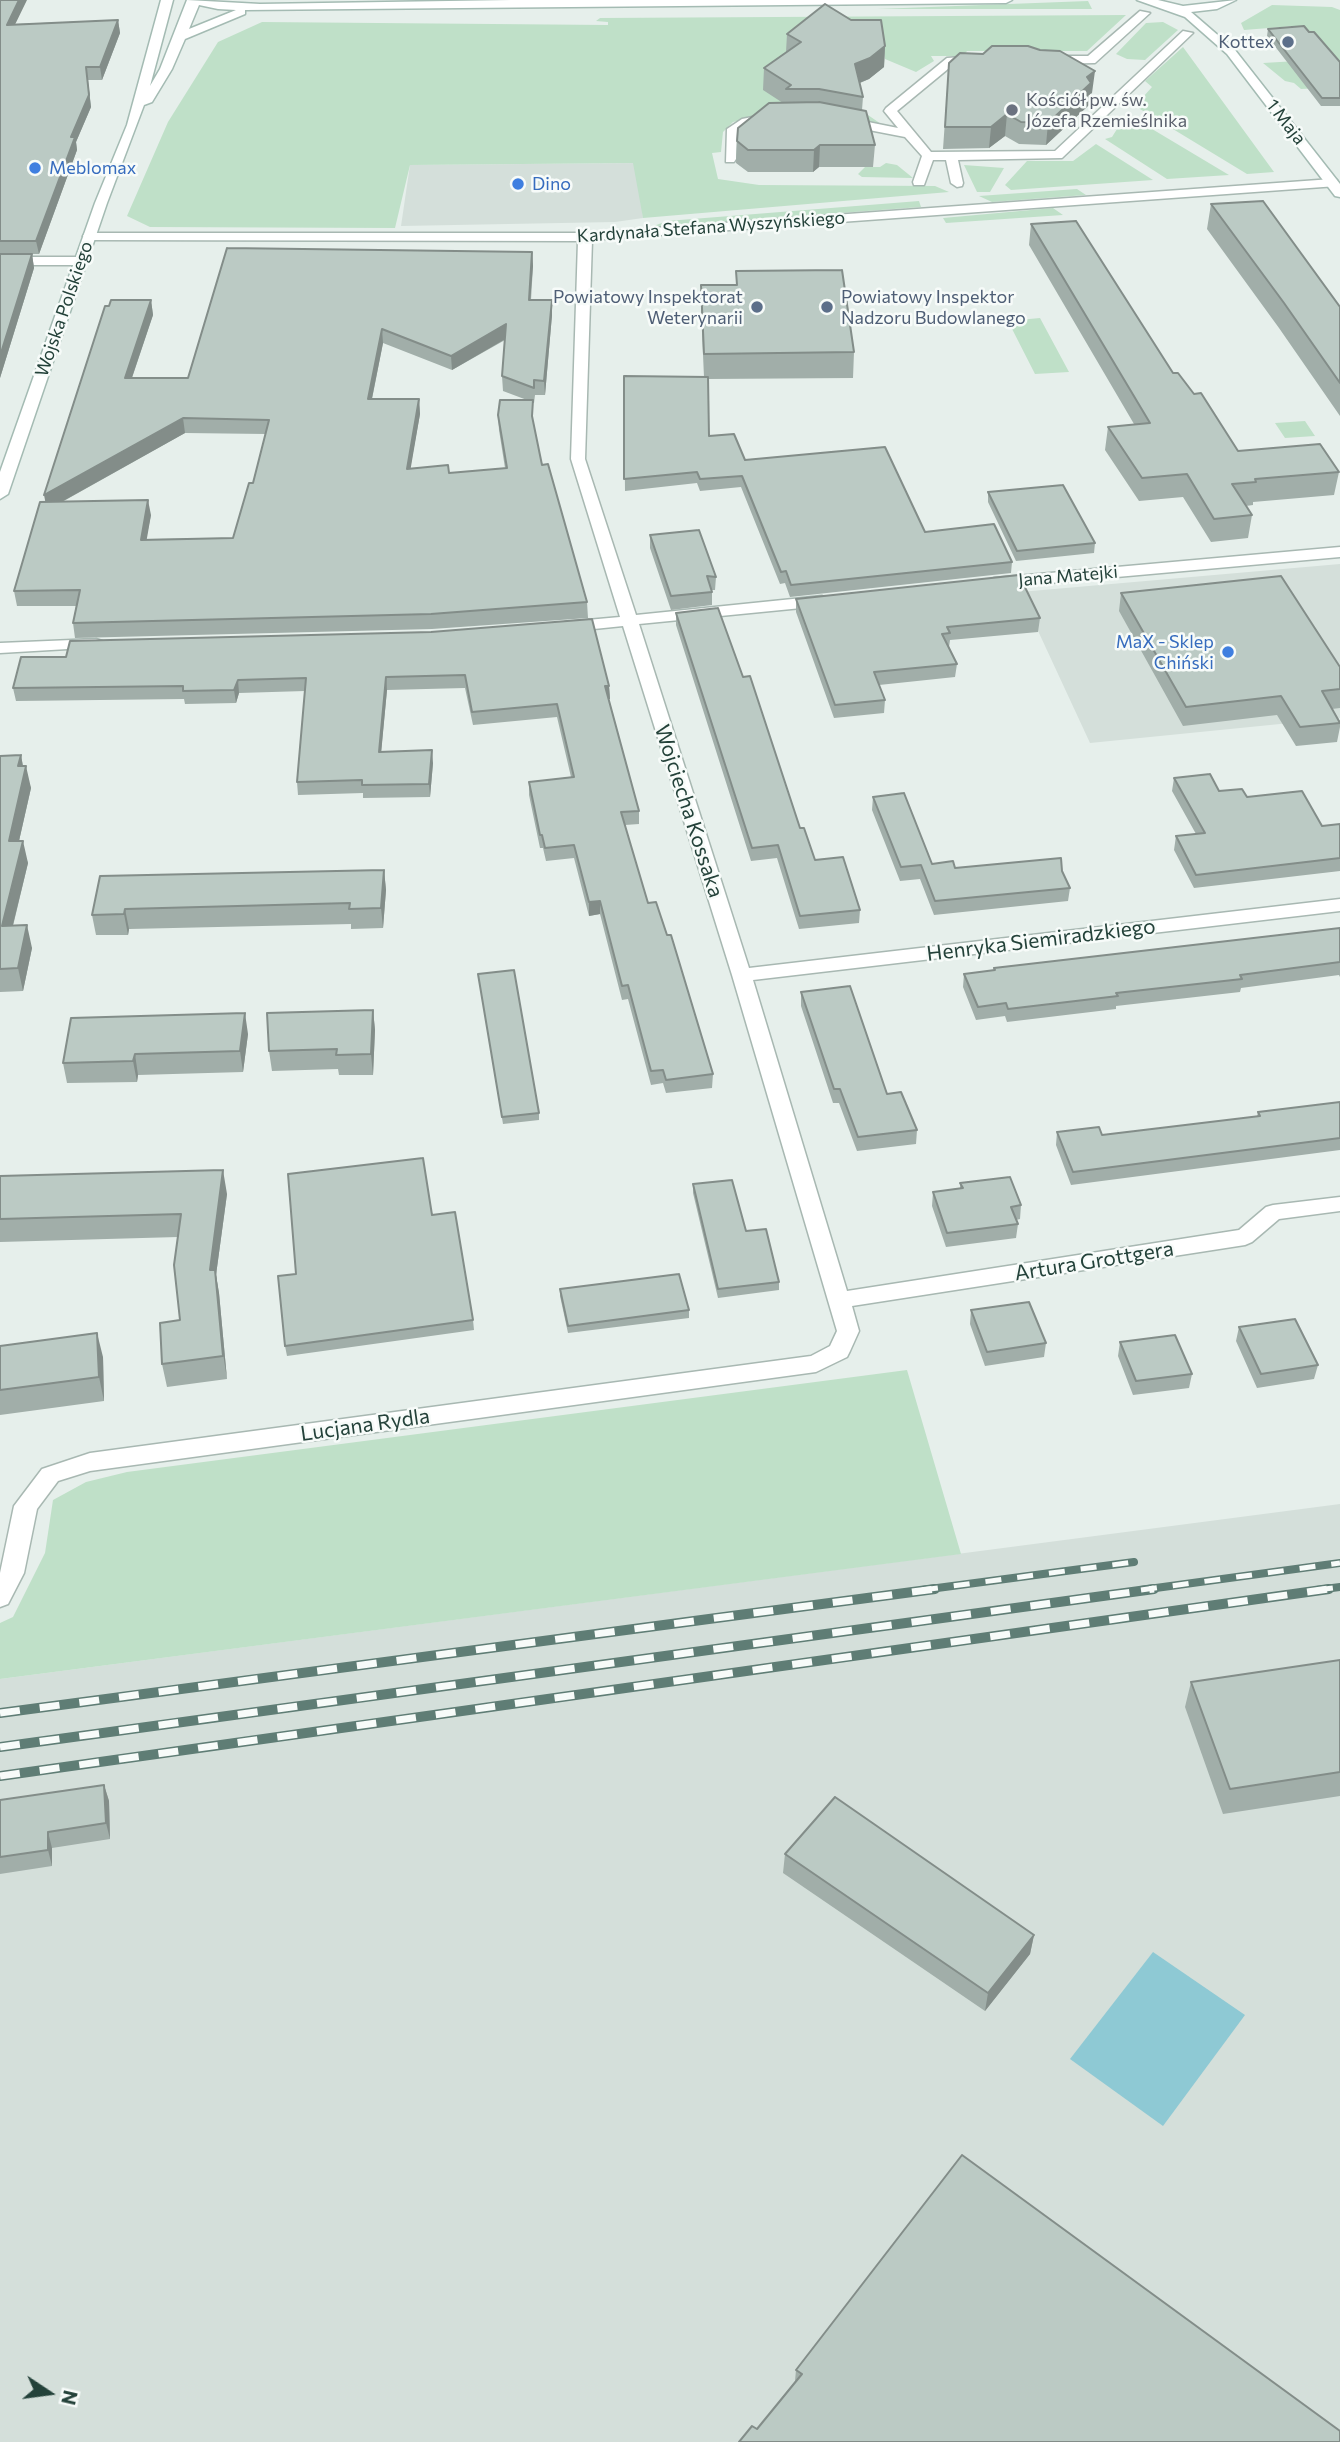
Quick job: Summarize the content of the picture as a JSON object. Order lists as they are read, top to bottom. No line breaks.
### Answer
{"streets":{"street":["1 Maja","Kardynała Stefana Wyszyńskiego","Wojska Polskiego","Jana Matejki","Wojciecha Kossaka","Henryka Siemiradzkiego","Artura Grottgera","Lucjana Rydla"]},"crossings":[["1 Maja","Kardynała Stefana Wyszyńskiego"],["Kardynała Stefana Wyszyńskiego","Wojska Polskiego"],["Kardynała Stefana Wyszyńskiego","Wojciecha Kossaka"],["Wojciecha Kossaka","Henryka Siemiradzkiego"],["Wojciecha Kossaka","Artura Grottgera"],["Wojciecha Kossaka","Lucjana Rydla"]],"places":["Kottex","Kościół pw. św. Józefa Rzemieślnika","Meblomax","Dino","Powiatowy Inspektorat Weterynarii","Powiatowy Inspektor Nadzoru Budowlanego","MaX - Sklep Chiński"],"north":"right"}
